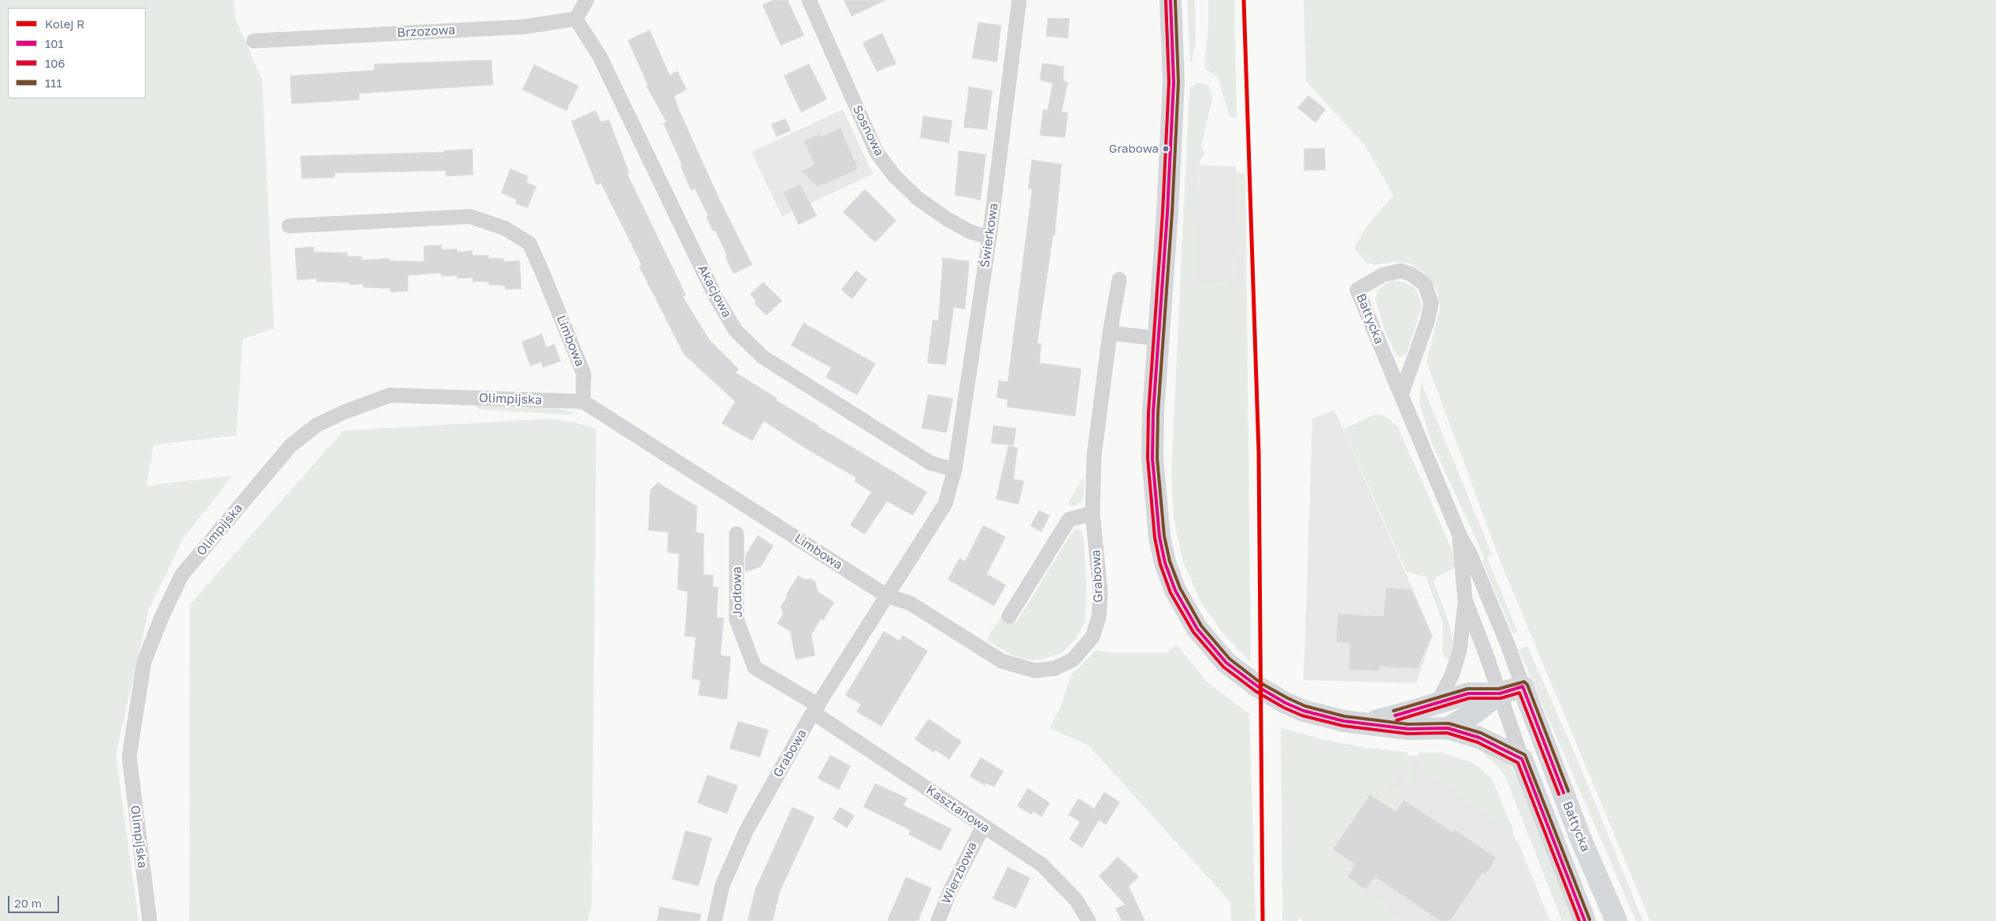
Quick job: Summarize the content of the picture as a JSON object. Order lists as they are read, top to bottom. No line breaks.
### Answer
{"streets":{"main road":["Bałtycka"],"street":["Brzozowa","Sosnowa","Świerkowa","Akacjowa","Limbowa","Olimpijska","Grabowa","Jodłowa","Kasztanowa","Wierzbowa"]},"crossings":[["Brzozowa","Akacjowa"],["Sosnowa","Świerkowa"],["Świerkowa","Akacjowa"],["Świerkowa","Grabowa"],["Akacjowa","Grabowa"],["Limbowa","Olimpijska"],["Limbowa","Grabowa"],["Grabowa","Jodłowa"],["Grabowa","Kasztanowa"],["Jodłowa","Kasztanowa"],["Kasztanowa","Wierzbowa"]],"places":["Grabowa"],"lines":["rail line R","transit line 101","transit line 106","transit line 111"],"legend":["Kolej R","101","106","111"],"scale_bar":"20 m"}
